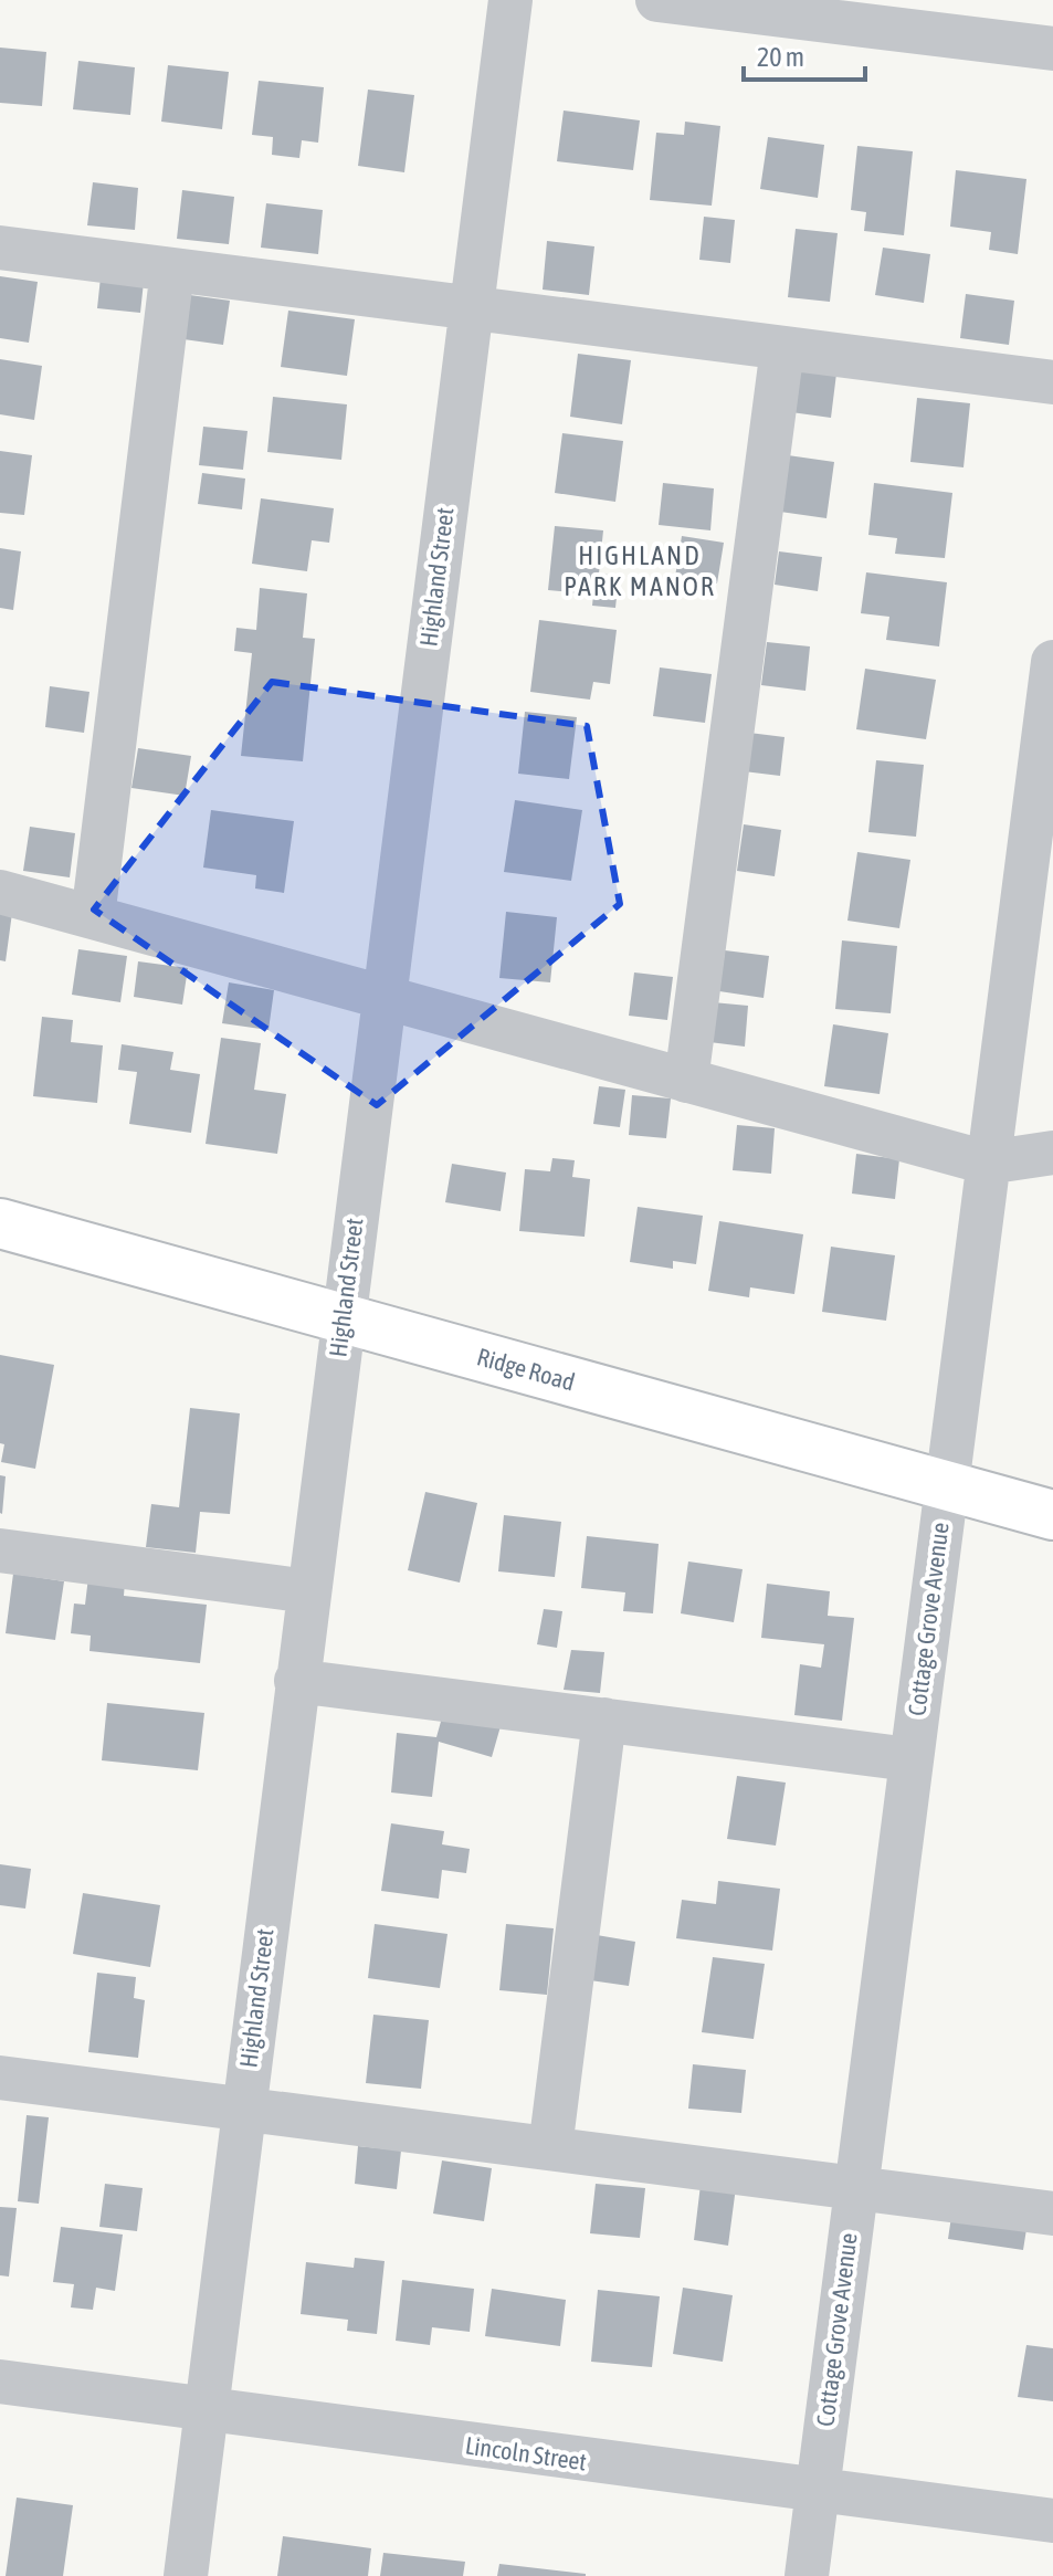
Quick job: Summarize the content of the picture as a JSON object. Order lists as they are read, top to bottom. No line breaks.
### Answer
{"streets":{"main road":["Ridge Road"],"street":["Highland Street","Cottage Grove Avenue","Lincoln Street"]},"crossings":[["Highland Street","Ridge Road"],["Highland Street","Lincoln Street"],["Ridge Road","Cottage Grove Avenue"],["Cottage Grove Avenue","Lincoln Street"]],"districts":["HIGHLAND PARK MANOR"],"scale_bar":"20 m"}
